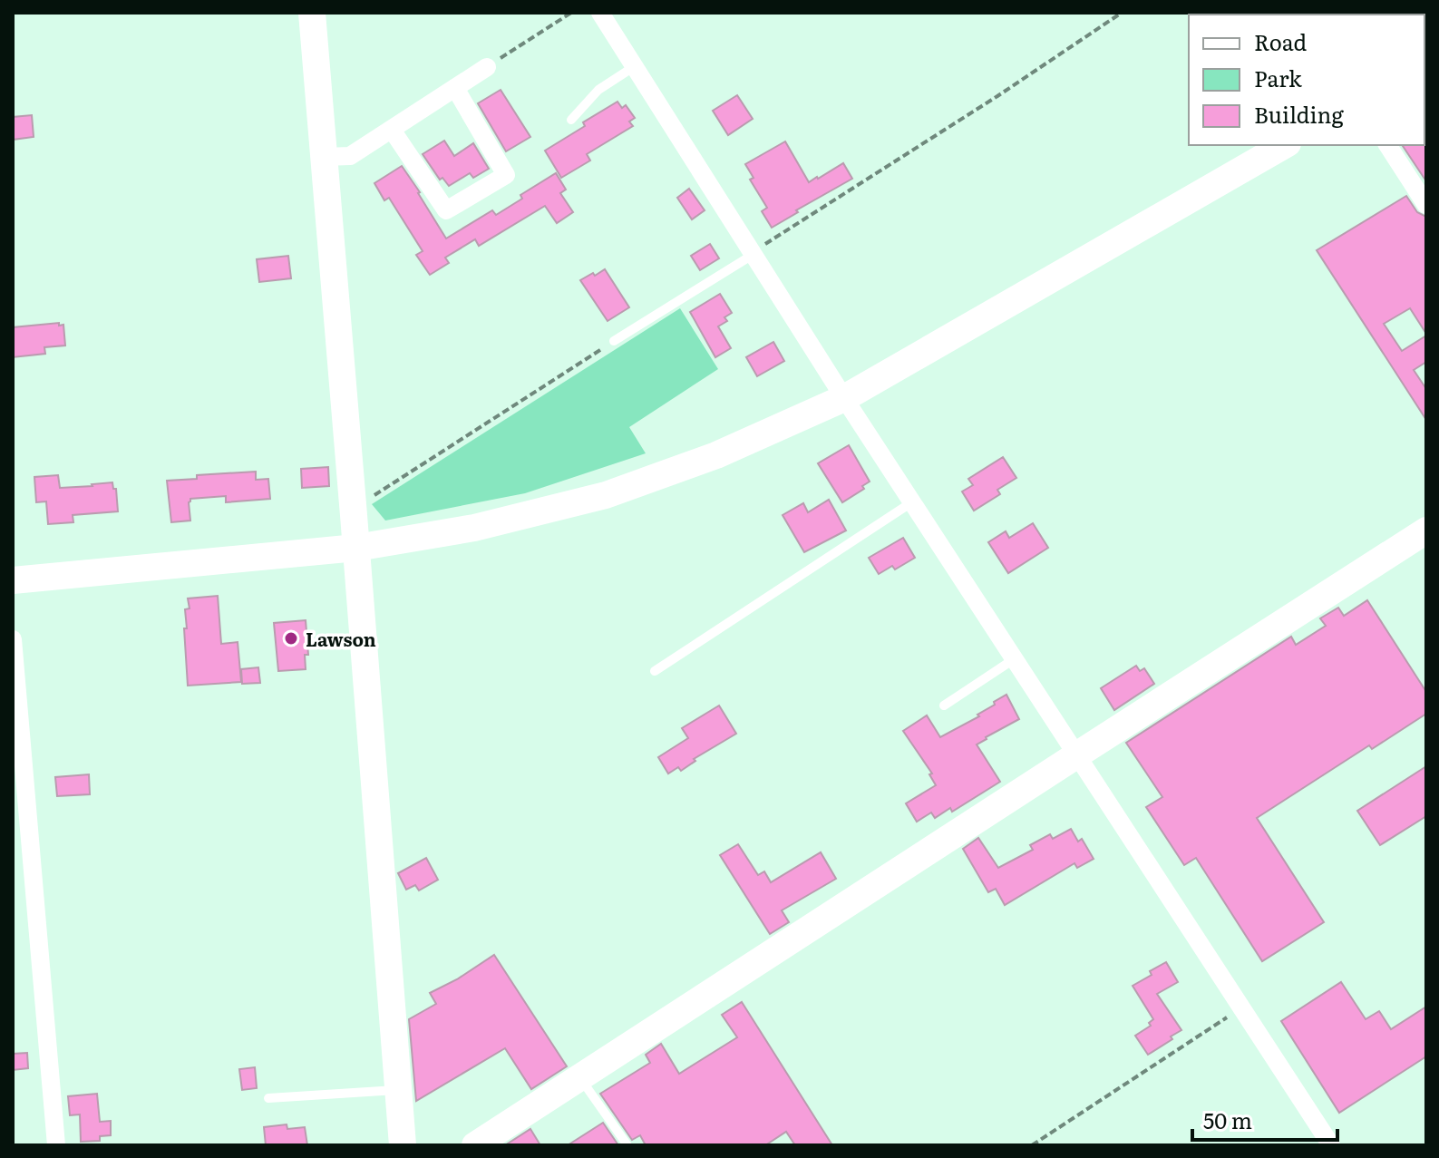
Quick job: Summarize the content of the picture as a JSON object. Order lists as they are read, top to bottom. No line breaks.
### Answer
{"places":["Lawson"],"legend":["Road","Park","Building"],"scale_bar":"50 m"}
